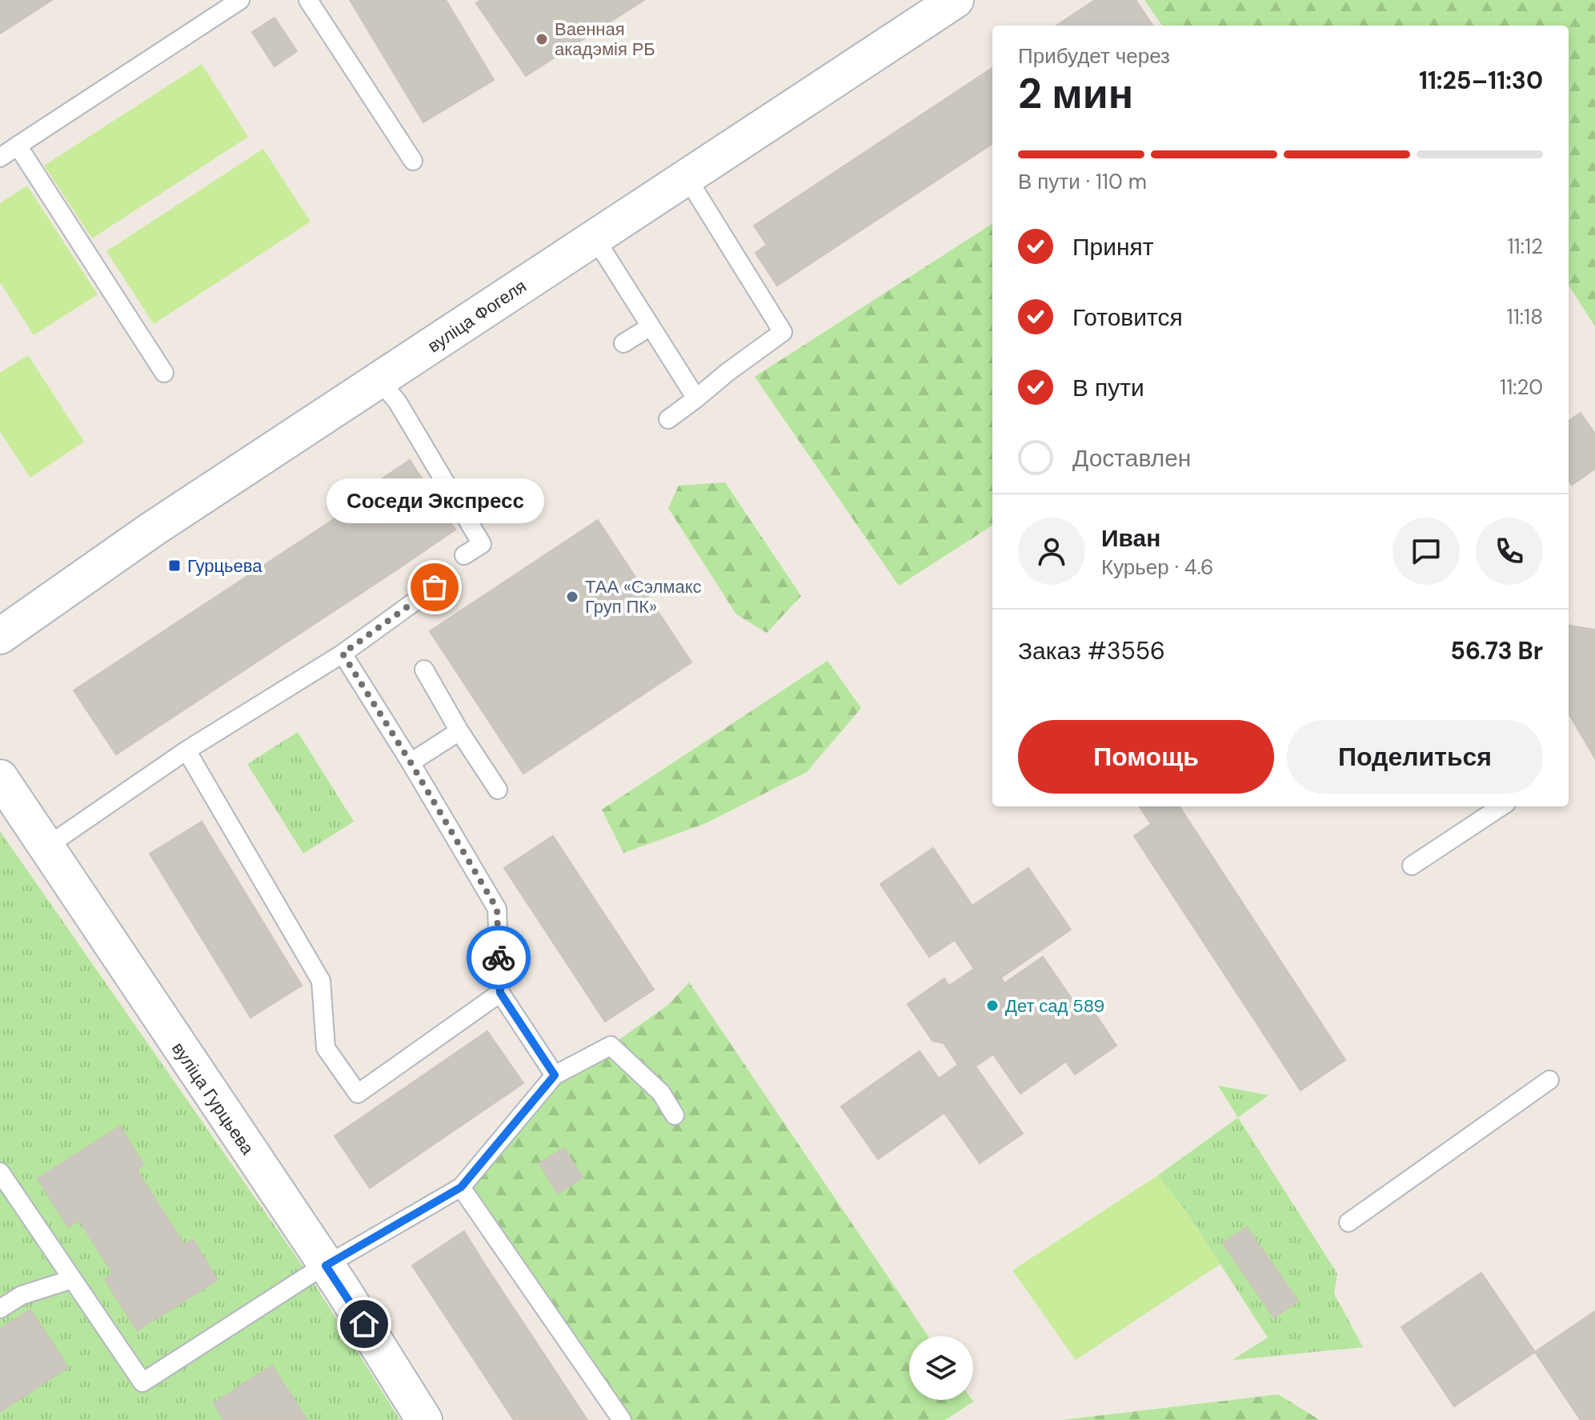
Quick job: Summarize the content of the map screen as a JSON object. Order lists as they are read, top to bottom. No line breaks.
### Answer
{"streets":{"street":["вуліца Фогеля","вуліца Гурцьева"]},"places":{"other":["Ваенная акадэмія РБ","Соседи Экспресс","ТАА «Сэлмакс Груп ПК»","Дет сад 589"],"transit":["Гурцьева"]},"page":{"heading":["2 мин","Прибудет через","11:25–11:30"],"panel":["Иван","Курьер · 4.6","Заказ #3556","56.73 Br"],"bar":"В пути · 110 m","list":[["Принят","11:12"],["Готовится","11:18"],["В пути","11:20"],"Доставлен"],"bubble":"Соседи Экспресс","buttons":["Помощь","Поделиться"]}}
